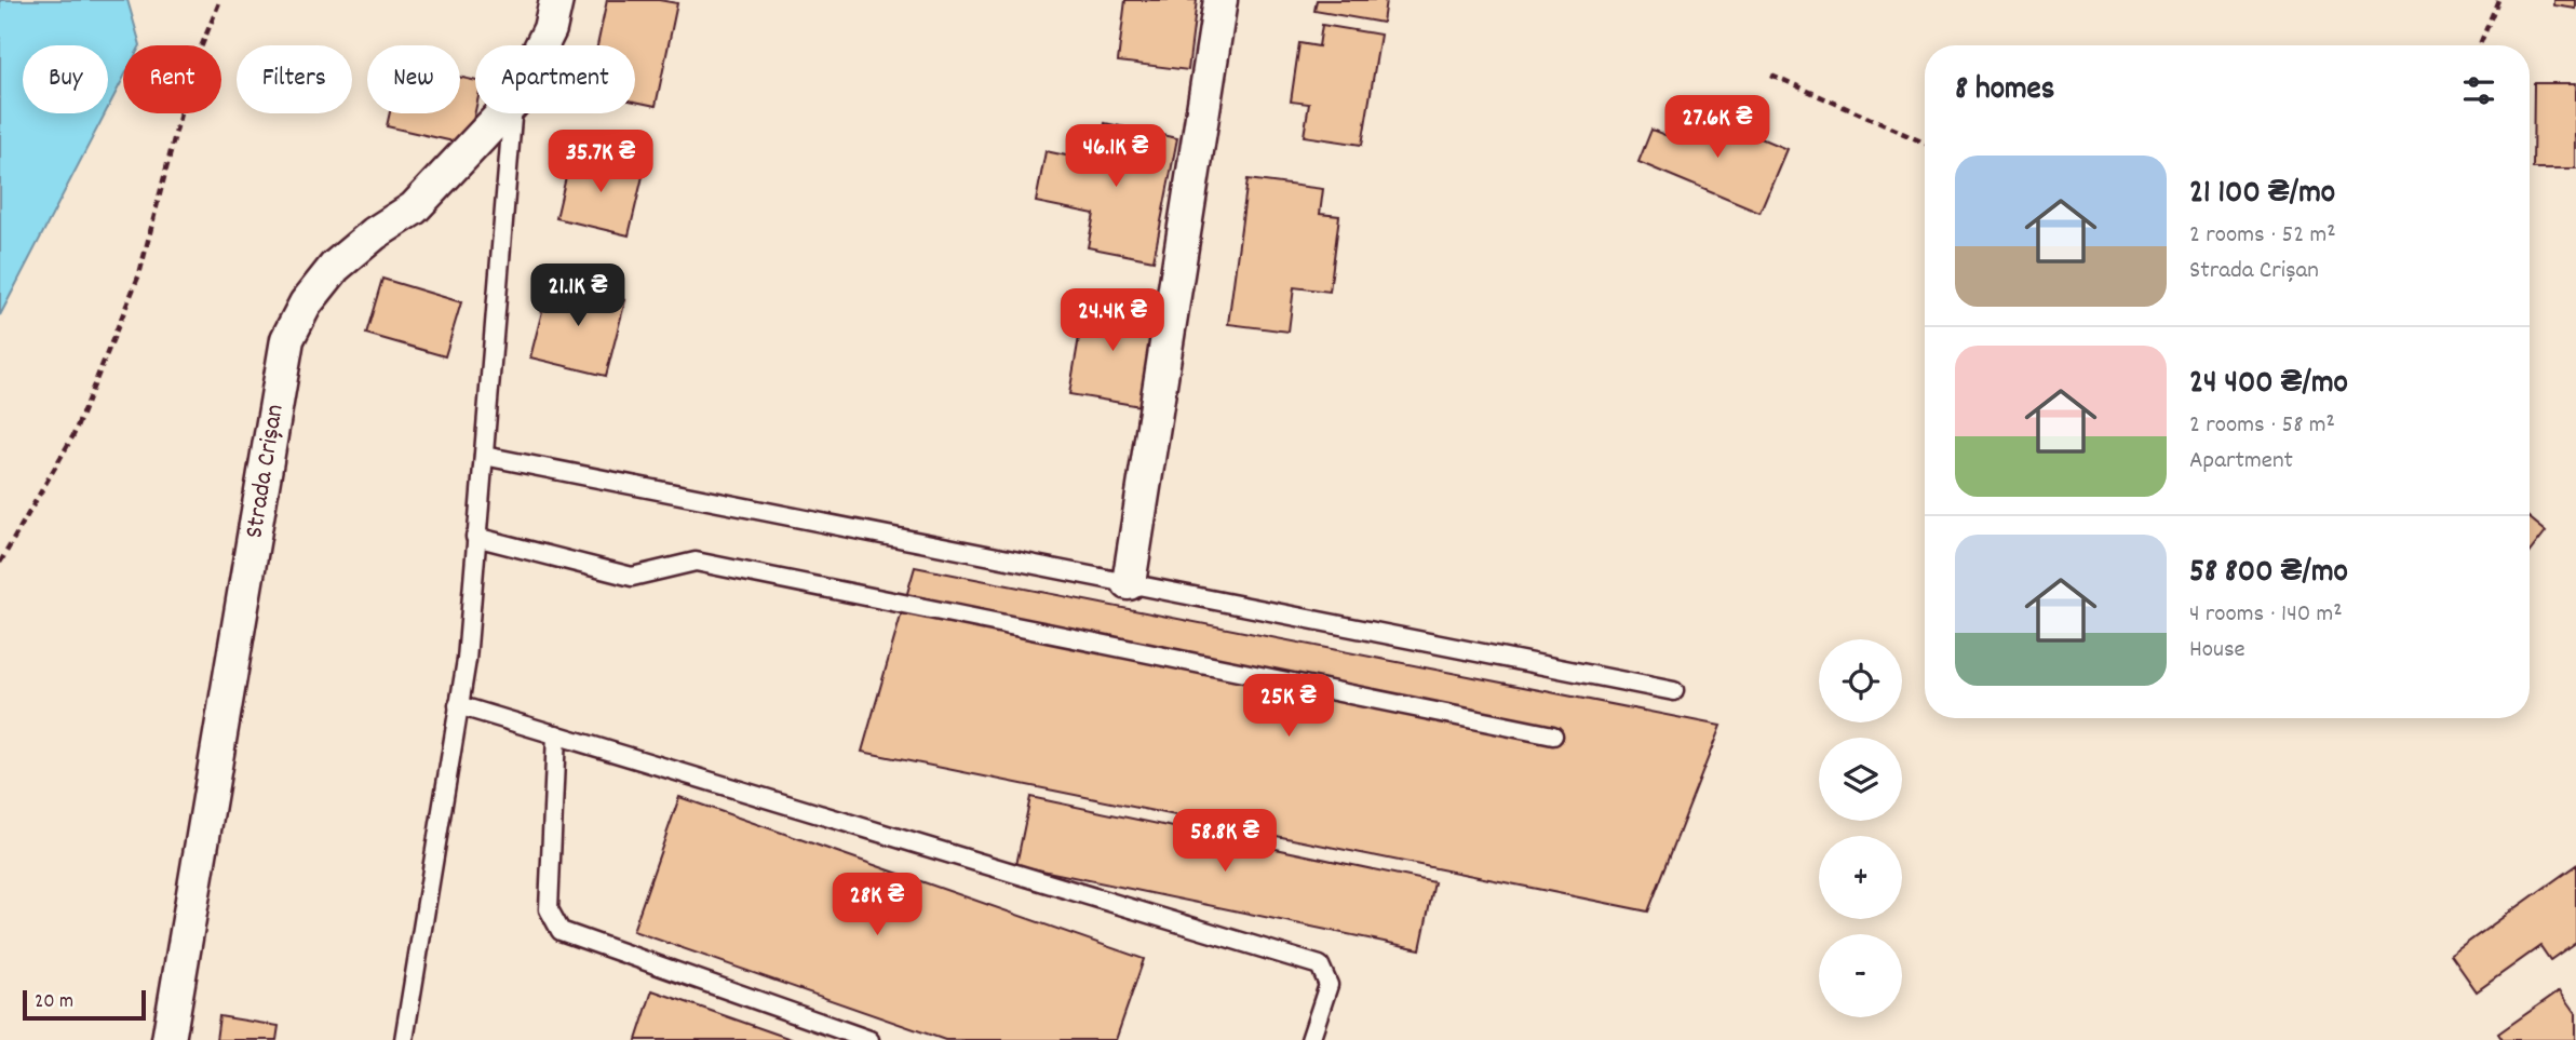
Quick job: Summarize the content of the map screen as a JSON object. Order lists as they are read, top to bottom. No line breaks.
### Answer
{"streets":{"street":["Strada Crișan"]},"scale_bar":"20 m","page":{"chip":["Buy","Rent","Filters","New","Apartment"],"heading":"8 homes","price":["27.6K ₴","46.1K ₴","35.7K ₴","21.1K ₴","24.4K ₴","25K ₴","58.8K ₴","28K ₴"],"list":[{"name":"21 100 ₴/mo","note":"2 rooms · 52 m² · Strada Crișan"},{"name":"24 400 ₴/mo","note":"2 rooms · 58 m² · Apartment"},{"name":"58 800 ₴/mo","note":"4 rooms · 140 m² · House"}],"map_buttons":["+","−"],"scale":"20 m"}}
